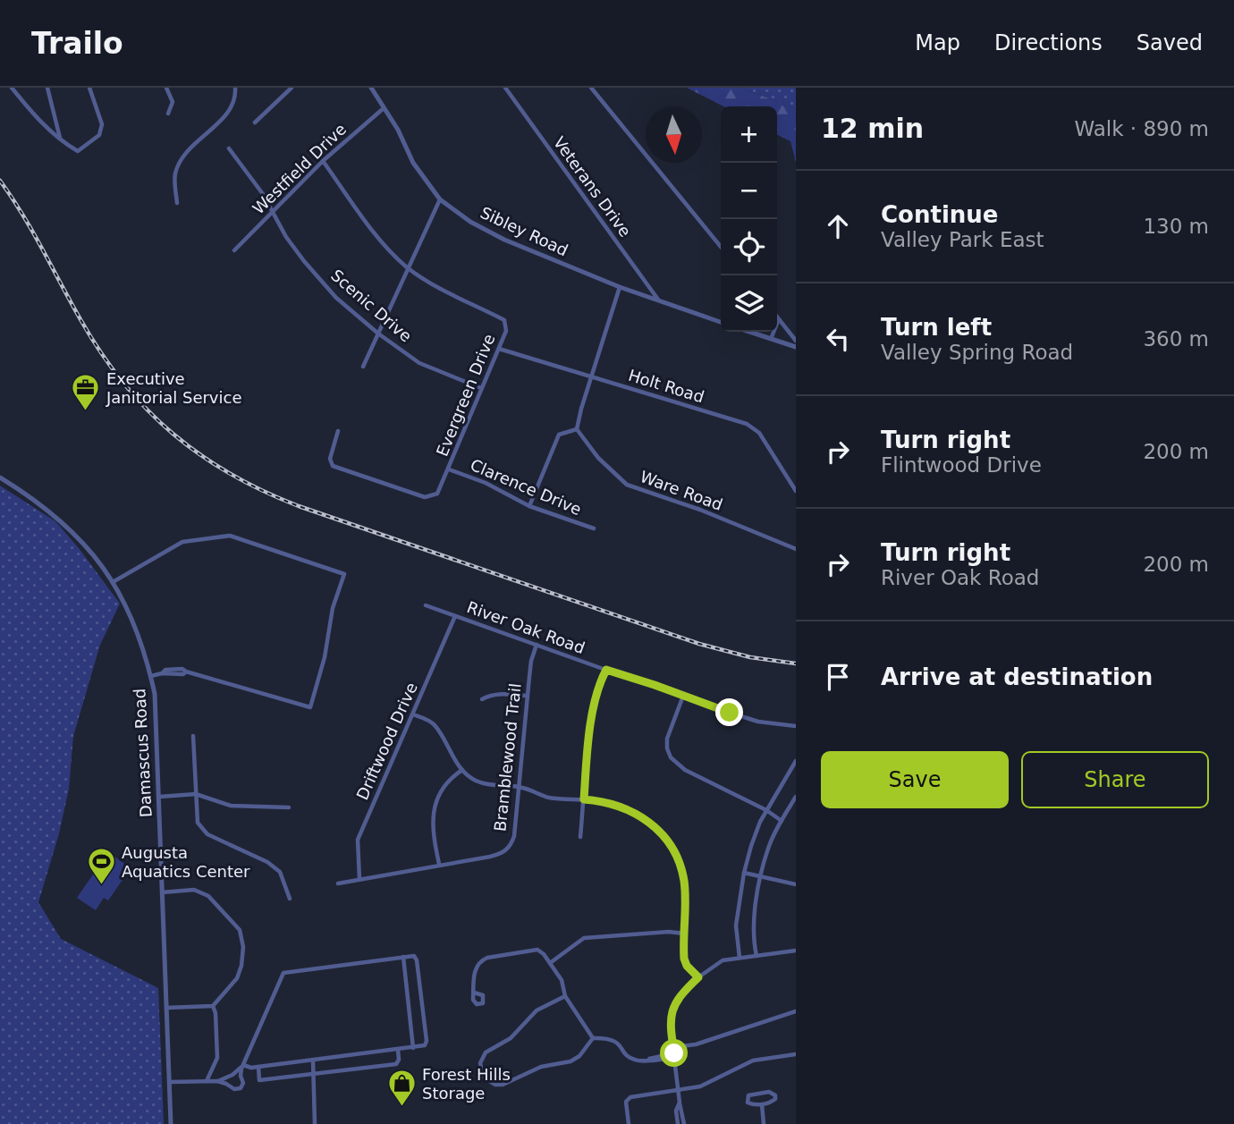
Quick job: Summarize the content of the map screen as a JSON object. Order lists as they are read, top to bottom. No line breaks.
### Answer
{"streets":{"street":["Westfield Drive","Veterans Drive","Sibley Road","Scenic Drive","Holt Road","Evergreen Drive","Clarence Drive","Ware Road","River Oak Road","Driftwood Drive","Damascus Road","Bramblewood Trail"]},"crossings":[["Westfield Drive","Sibley Road"],["Westfield Drive","Scenic Drive"],["Westfield Drive","Evergreen Drive"],["Veterans Drive","Sibley Road"],["Scenic Drive","Evergreen Drive"],["Holt Road","Evergreen Drive"],["Evergreen Drive","Clarence Drive"],["River Oak Road","Driftwood Drive"],["River Oak Road","Bramblewood Trail"],["Driftwood Drive","Bramblewood Trail"]],"places":{"office":["Executive Janitorial Service"],"sports":["Augusta Aquatics Center"],"shop":["Forest Hills Storage"]},"north":"bottom","page":{"header":"Trailo","nav":["Map","Directions","Saved"],"heading":["12 min","Walk · 890 m"],"map_buttons":["+","−"],"list":[["Continue","Valley Park East","130 m"],["Turn left","Valley Spring Road","360 m"],["Turn right","Flintwood Drive","200 m"],["Turn right","River Oak Road","200 m"],"Arrive at destination"],"buttons":["Save","Share"]}}
